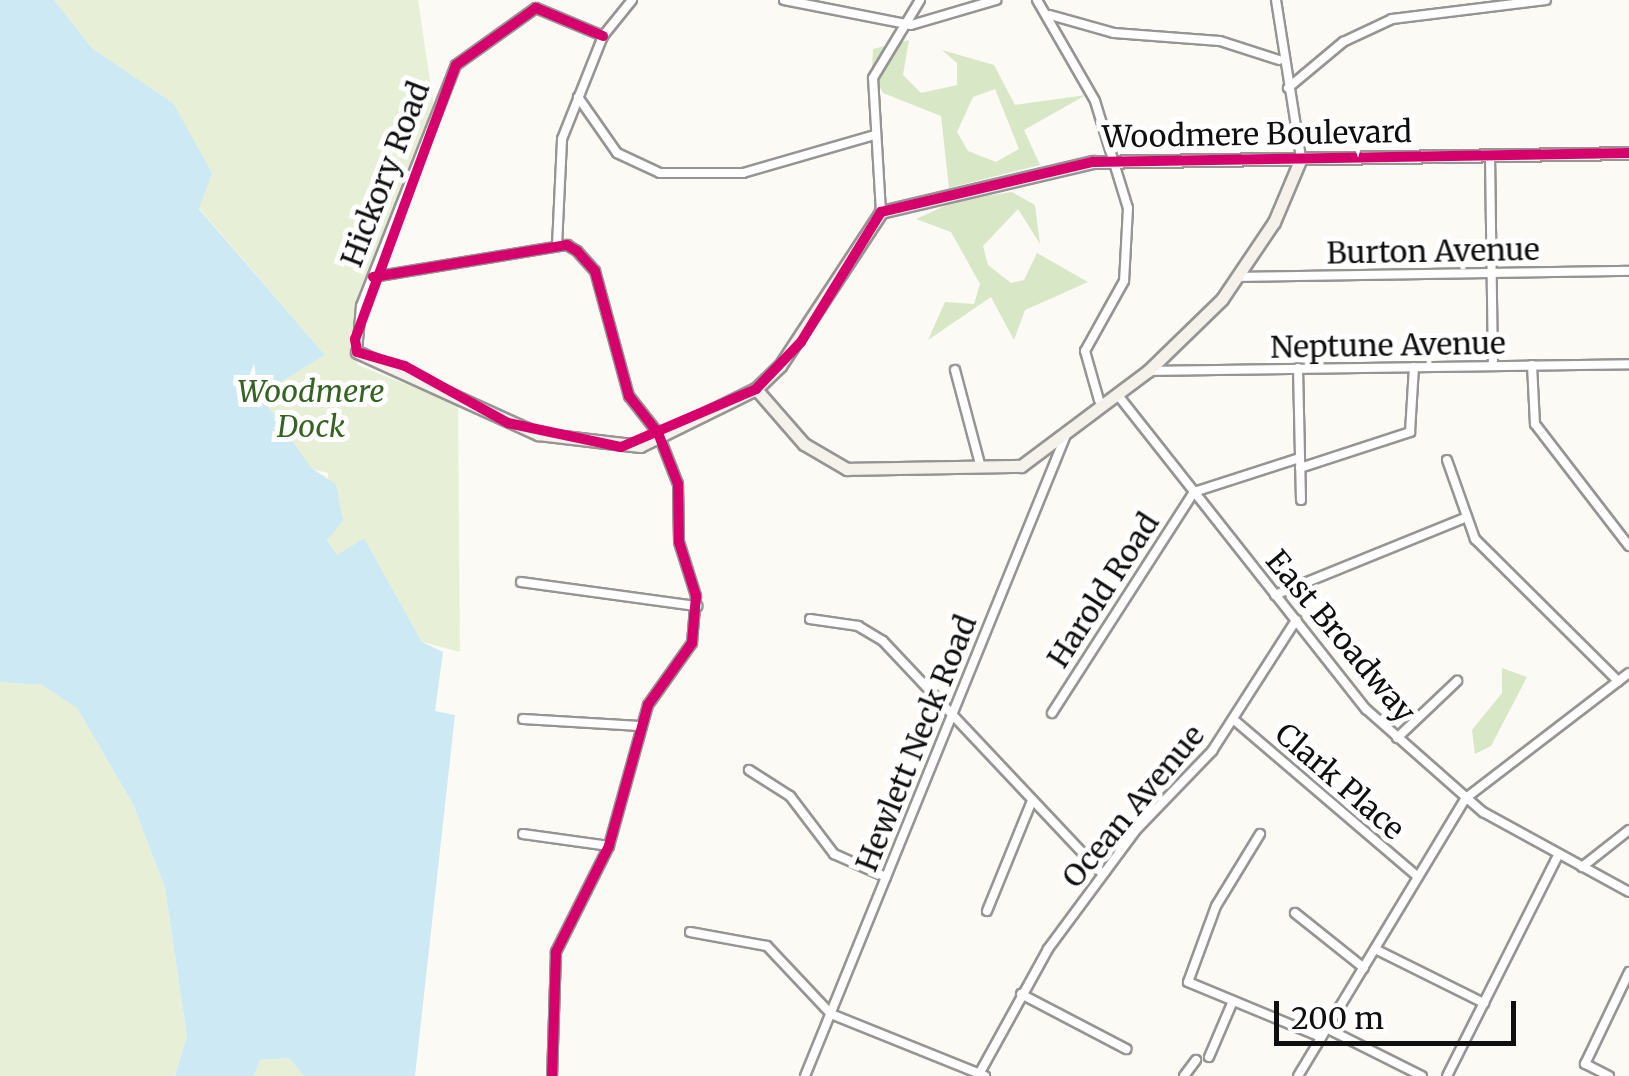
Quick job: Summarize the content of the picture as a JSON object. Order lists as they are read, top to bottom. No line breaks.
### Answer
{"streets":{"street":["Woodmere Boulevard","Hickory Road","Burton Avenue","Neptune Avenue","Harold Road","East Broadway","Hewlett Neck Road","Clark Place","Ocean Avenue"]},"crossings":[["Harold Road","East Broadway"],["East Broadway","Ocean Avenue"],["Clark Place","Ocean Avenue"]],"parks":["Woodmere Dock"],"scale_bar":"200 m"}
